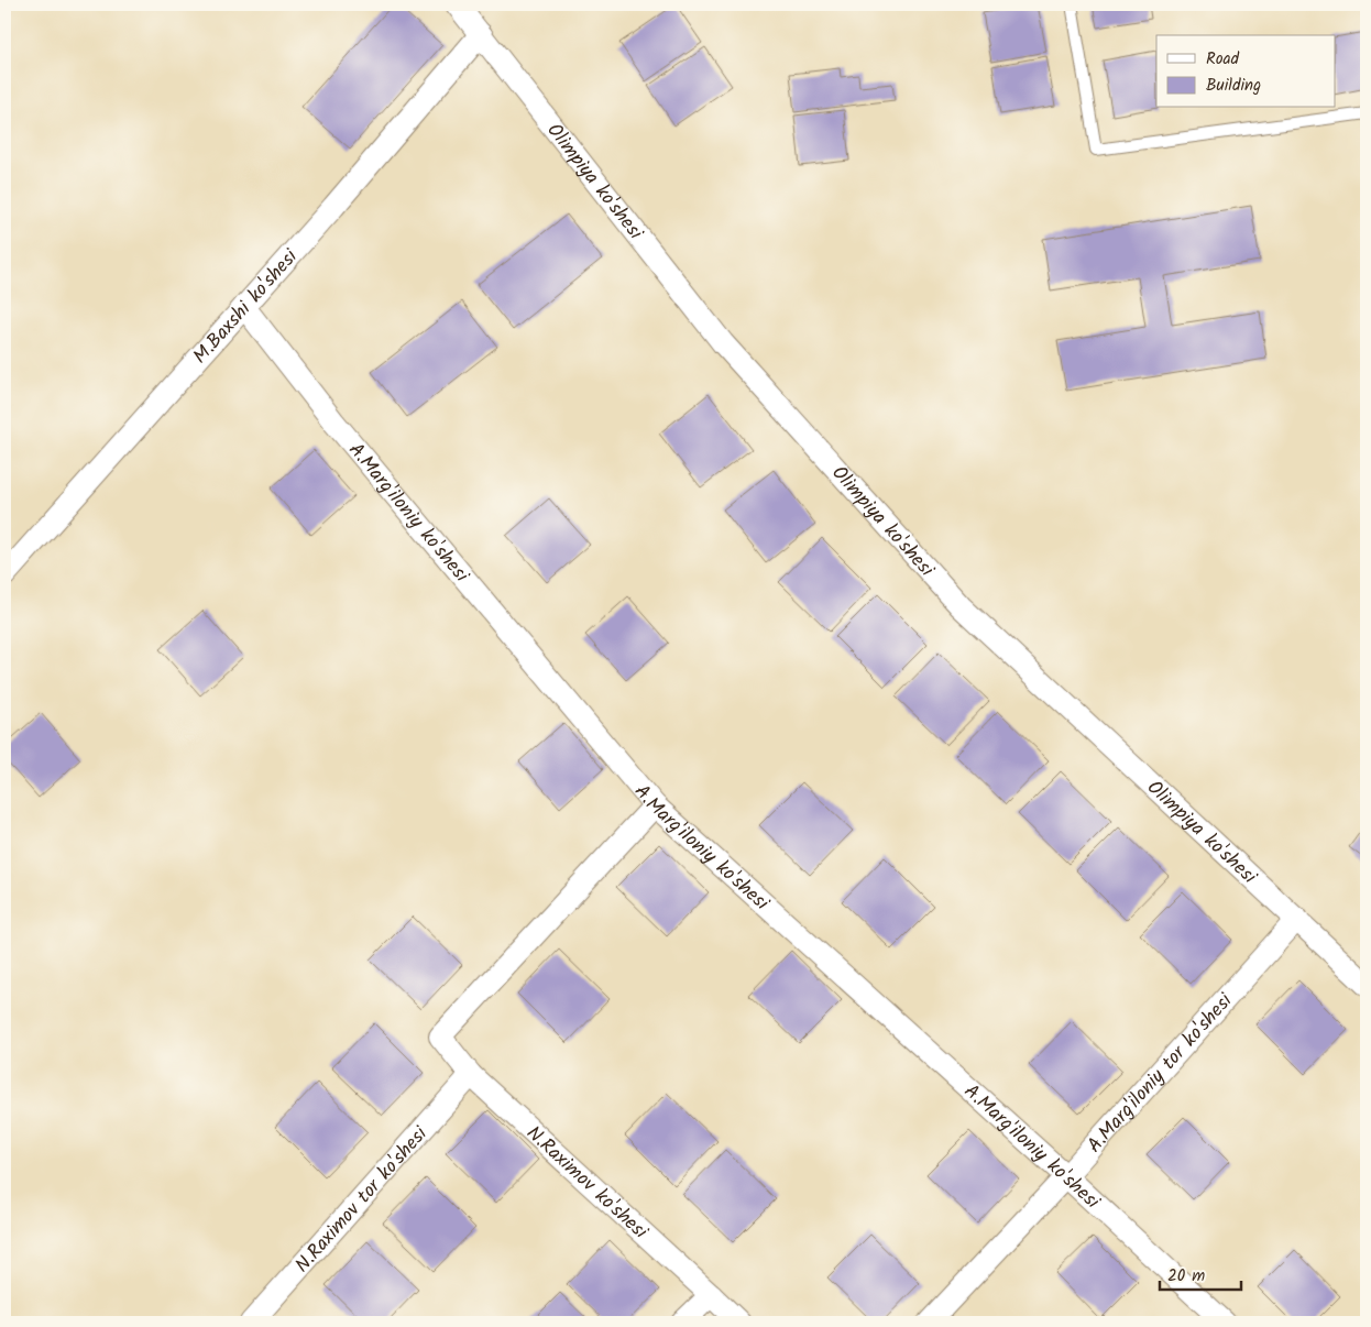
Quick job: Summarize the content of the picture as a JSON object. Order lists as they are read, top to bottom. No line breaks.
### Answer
{"streets":{"street":["Olimpiya ko'shesi","M.Baxshi ko'shesi","A.Marg'iloniy ko'shesi","A.Marg'iloniy tor ko'shesi","N.Raximov ko'shesi","N.Raximov tor ko'shesi"]},"crossings":[["Olimpiya ko'shesi","M.Baxshi ko'shesi"],["Olimpiya ko'shesi","A.Marg'iloniy tor ko'shesi"],["M.Baxshi ko'shesi","A.Marg'iloniy ko'shesi"],["A.Marg'iloniy ko'shesi","A.Marg'iloniy tor ko'shesi"],["A.Marg'iloniy ko'shesi","N.Raximov ko'shesi"],["N.Raximov ko'shesi","N.Raximov tor ko'shesi"]],"legend":["Road","Building"],"scale_bar":"20 m"}
